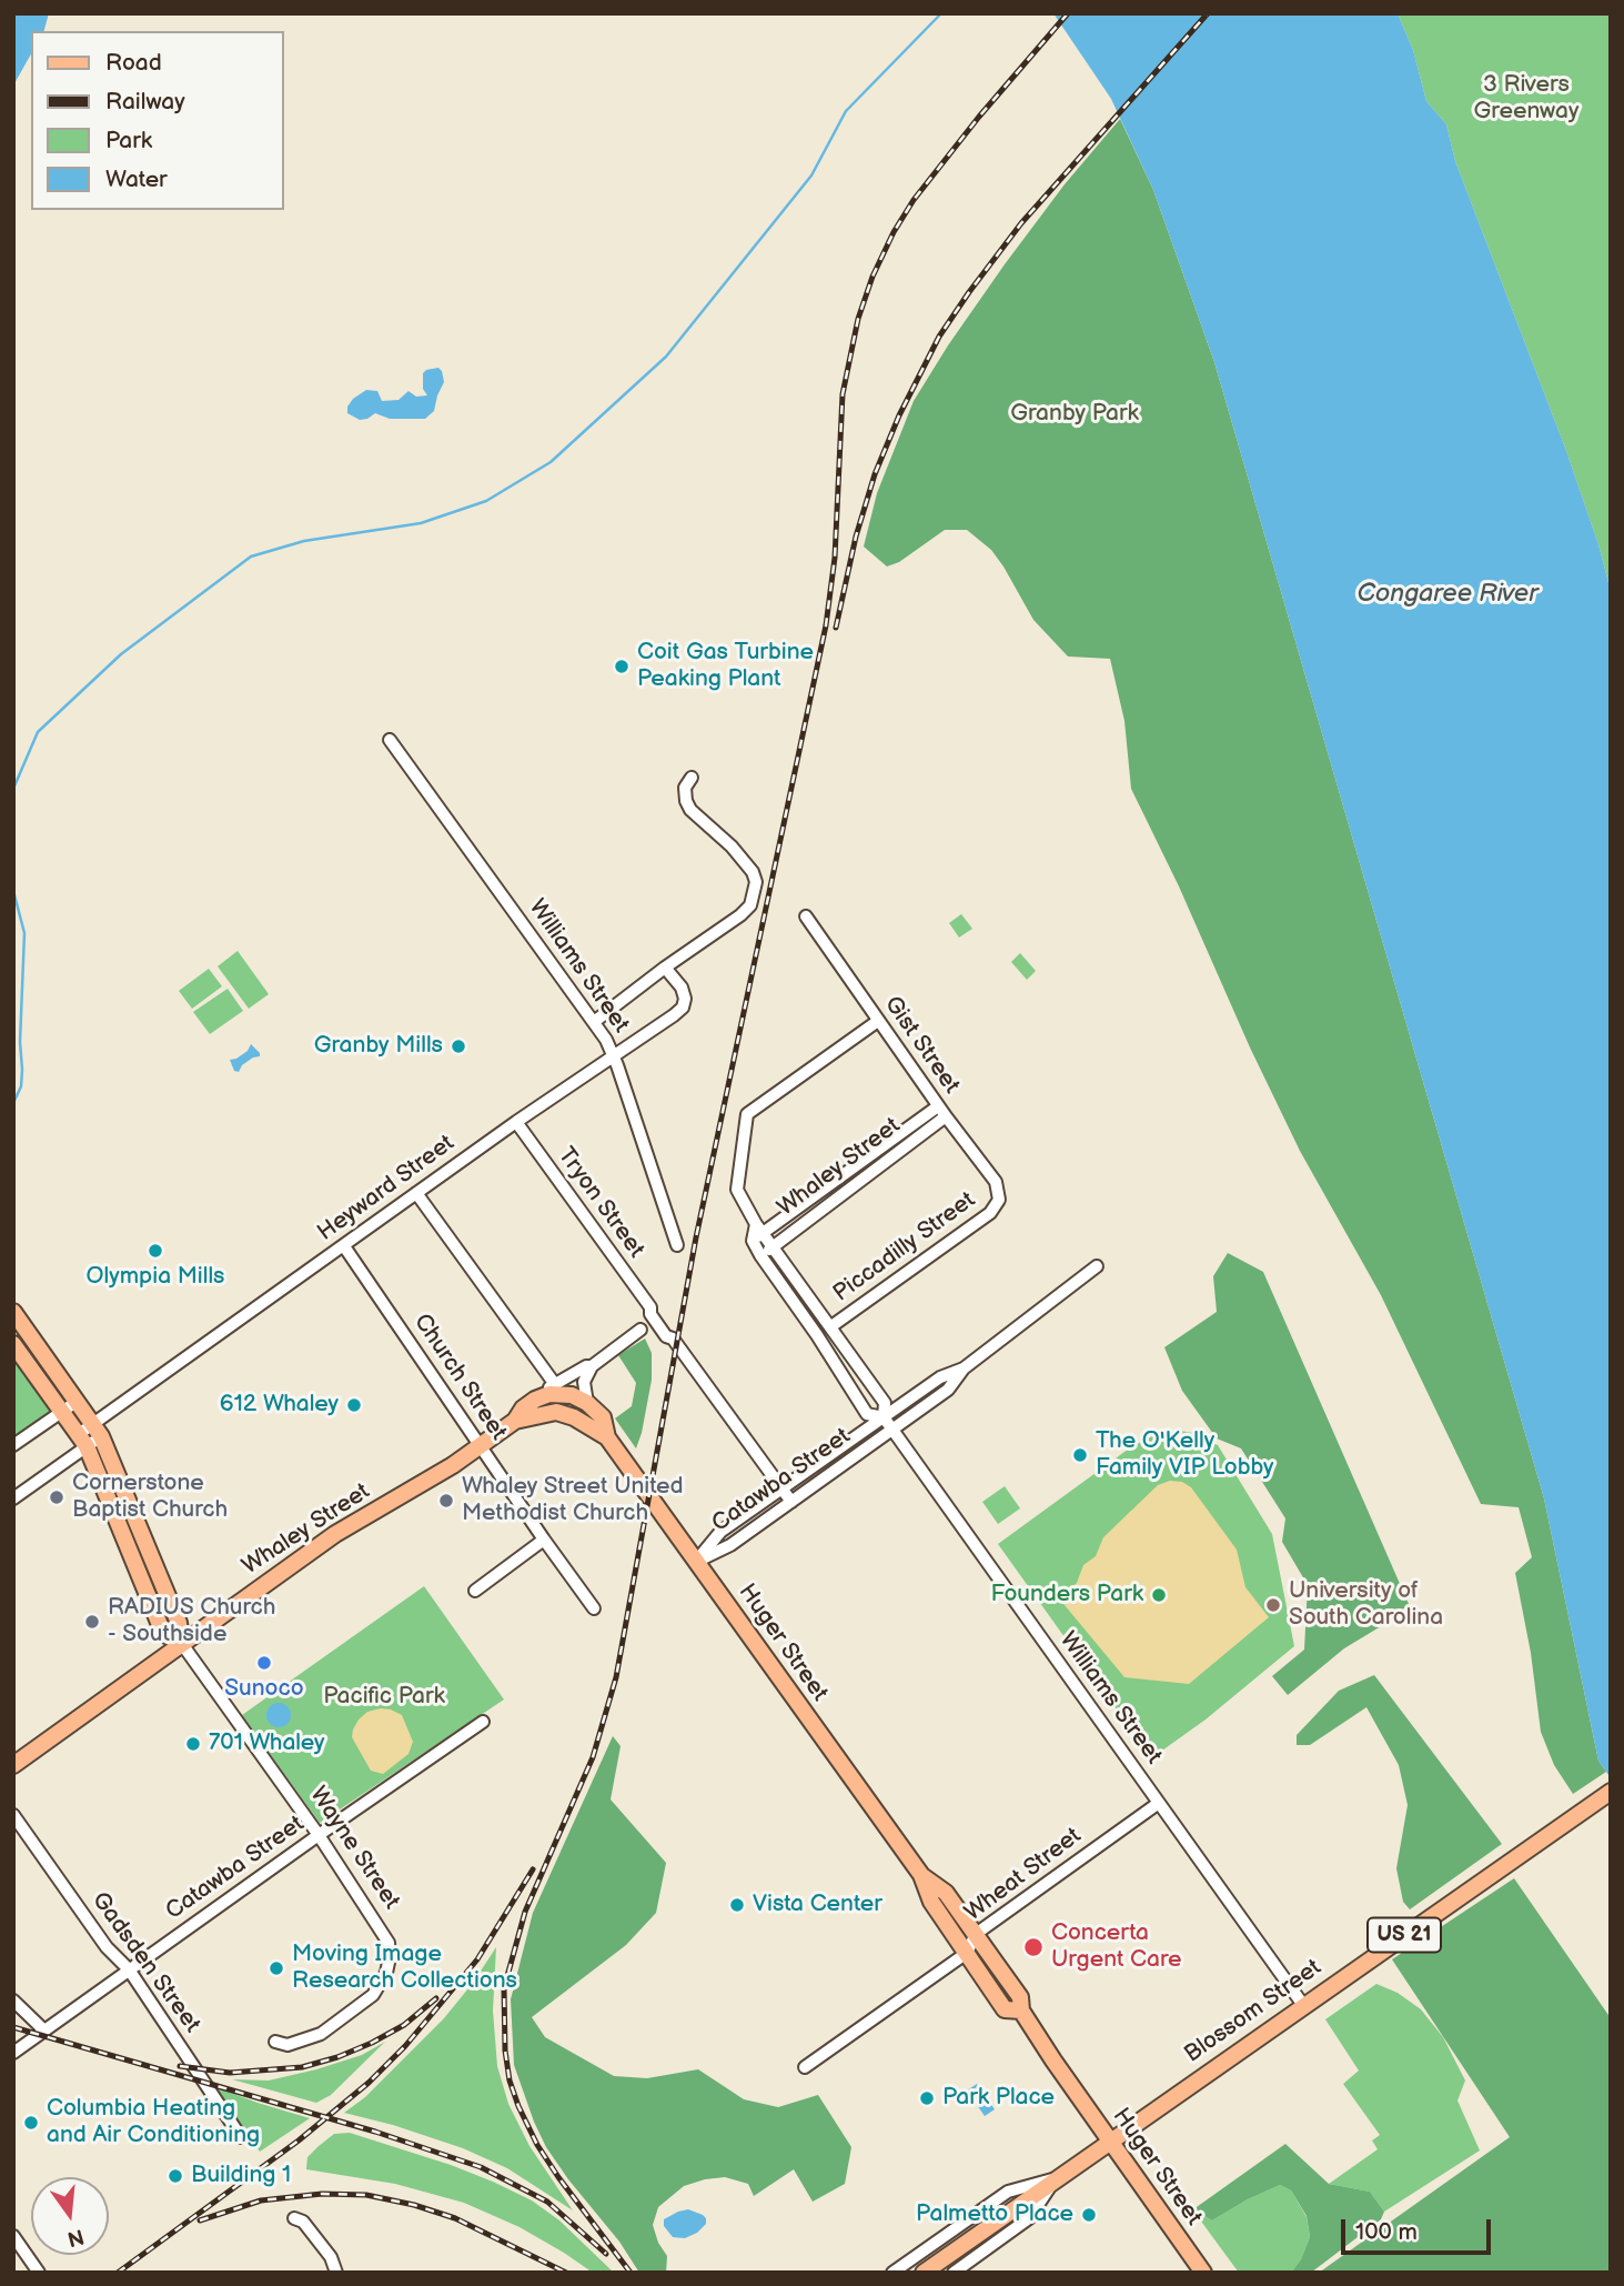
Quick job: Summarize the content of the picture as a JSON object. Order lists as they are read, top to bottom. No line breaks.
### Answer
{"streets":{"main road":["Whaley Street","Huger Street","Wayne Street","US 21","Blossom Street"],"street":["Williams Street","Gist Street","Heyward Street","Tryon Street","Piccadilly Street","Church Street","Catawba Street","Wheat Street","Gadsden Street"]},"crossings":[["Williams Street","Whaley Street"],["Williams Street","Heyward Street"],["Williams Street","Piccadilly Street"],["Williams Street","Catawba Street"],["Williams Street","Wheat Street"],["Williams Street","Blossom Street"],["Gist Street","Whaley Street"],["Gist Street","Piccadilly Street"],["Whaley Street","Church Street"],["Whaley Street","Huger Street"],["Whaley Street","Wayne Street"],["Heyward Street","Tryon Street"],["Heyward Street","Church Street"],["Heyward Street","Wayne Street"],["Tryon Street","Catawba Street"],["Catawba Street","Huger Street"],["Catawba Street","Wayne Street"],["Catawba Street","Gadsden Street"],["Huger Street","Wheat Street"],["Huger Street","Blossom Street"]],"water":["Congaree River"],"parks":["3 Rivers Greenway","Granby Park","Pacific Park"],"places":["Coit Gas Turbine Peaking Plant","Granby Mills","Olympia Mills","612 Whaley","The O'Kelly Family VIP Lobby","Cornerstone Baptist Church","Whaley Street United Methodist Church","Founders Park","University of South Carolina","RADIUS Church - Southside","Sunoco","701 Whaley","Vista Center","Concerta Urgent Care","Moving Image Research Collections","Park Place","Columbia Heating and Air Conditioning","Building 1","Palmetto Place"],"legend":["Road","Railway","Park","Water"],"scale_bar":"100 m","north":"bottom"}
